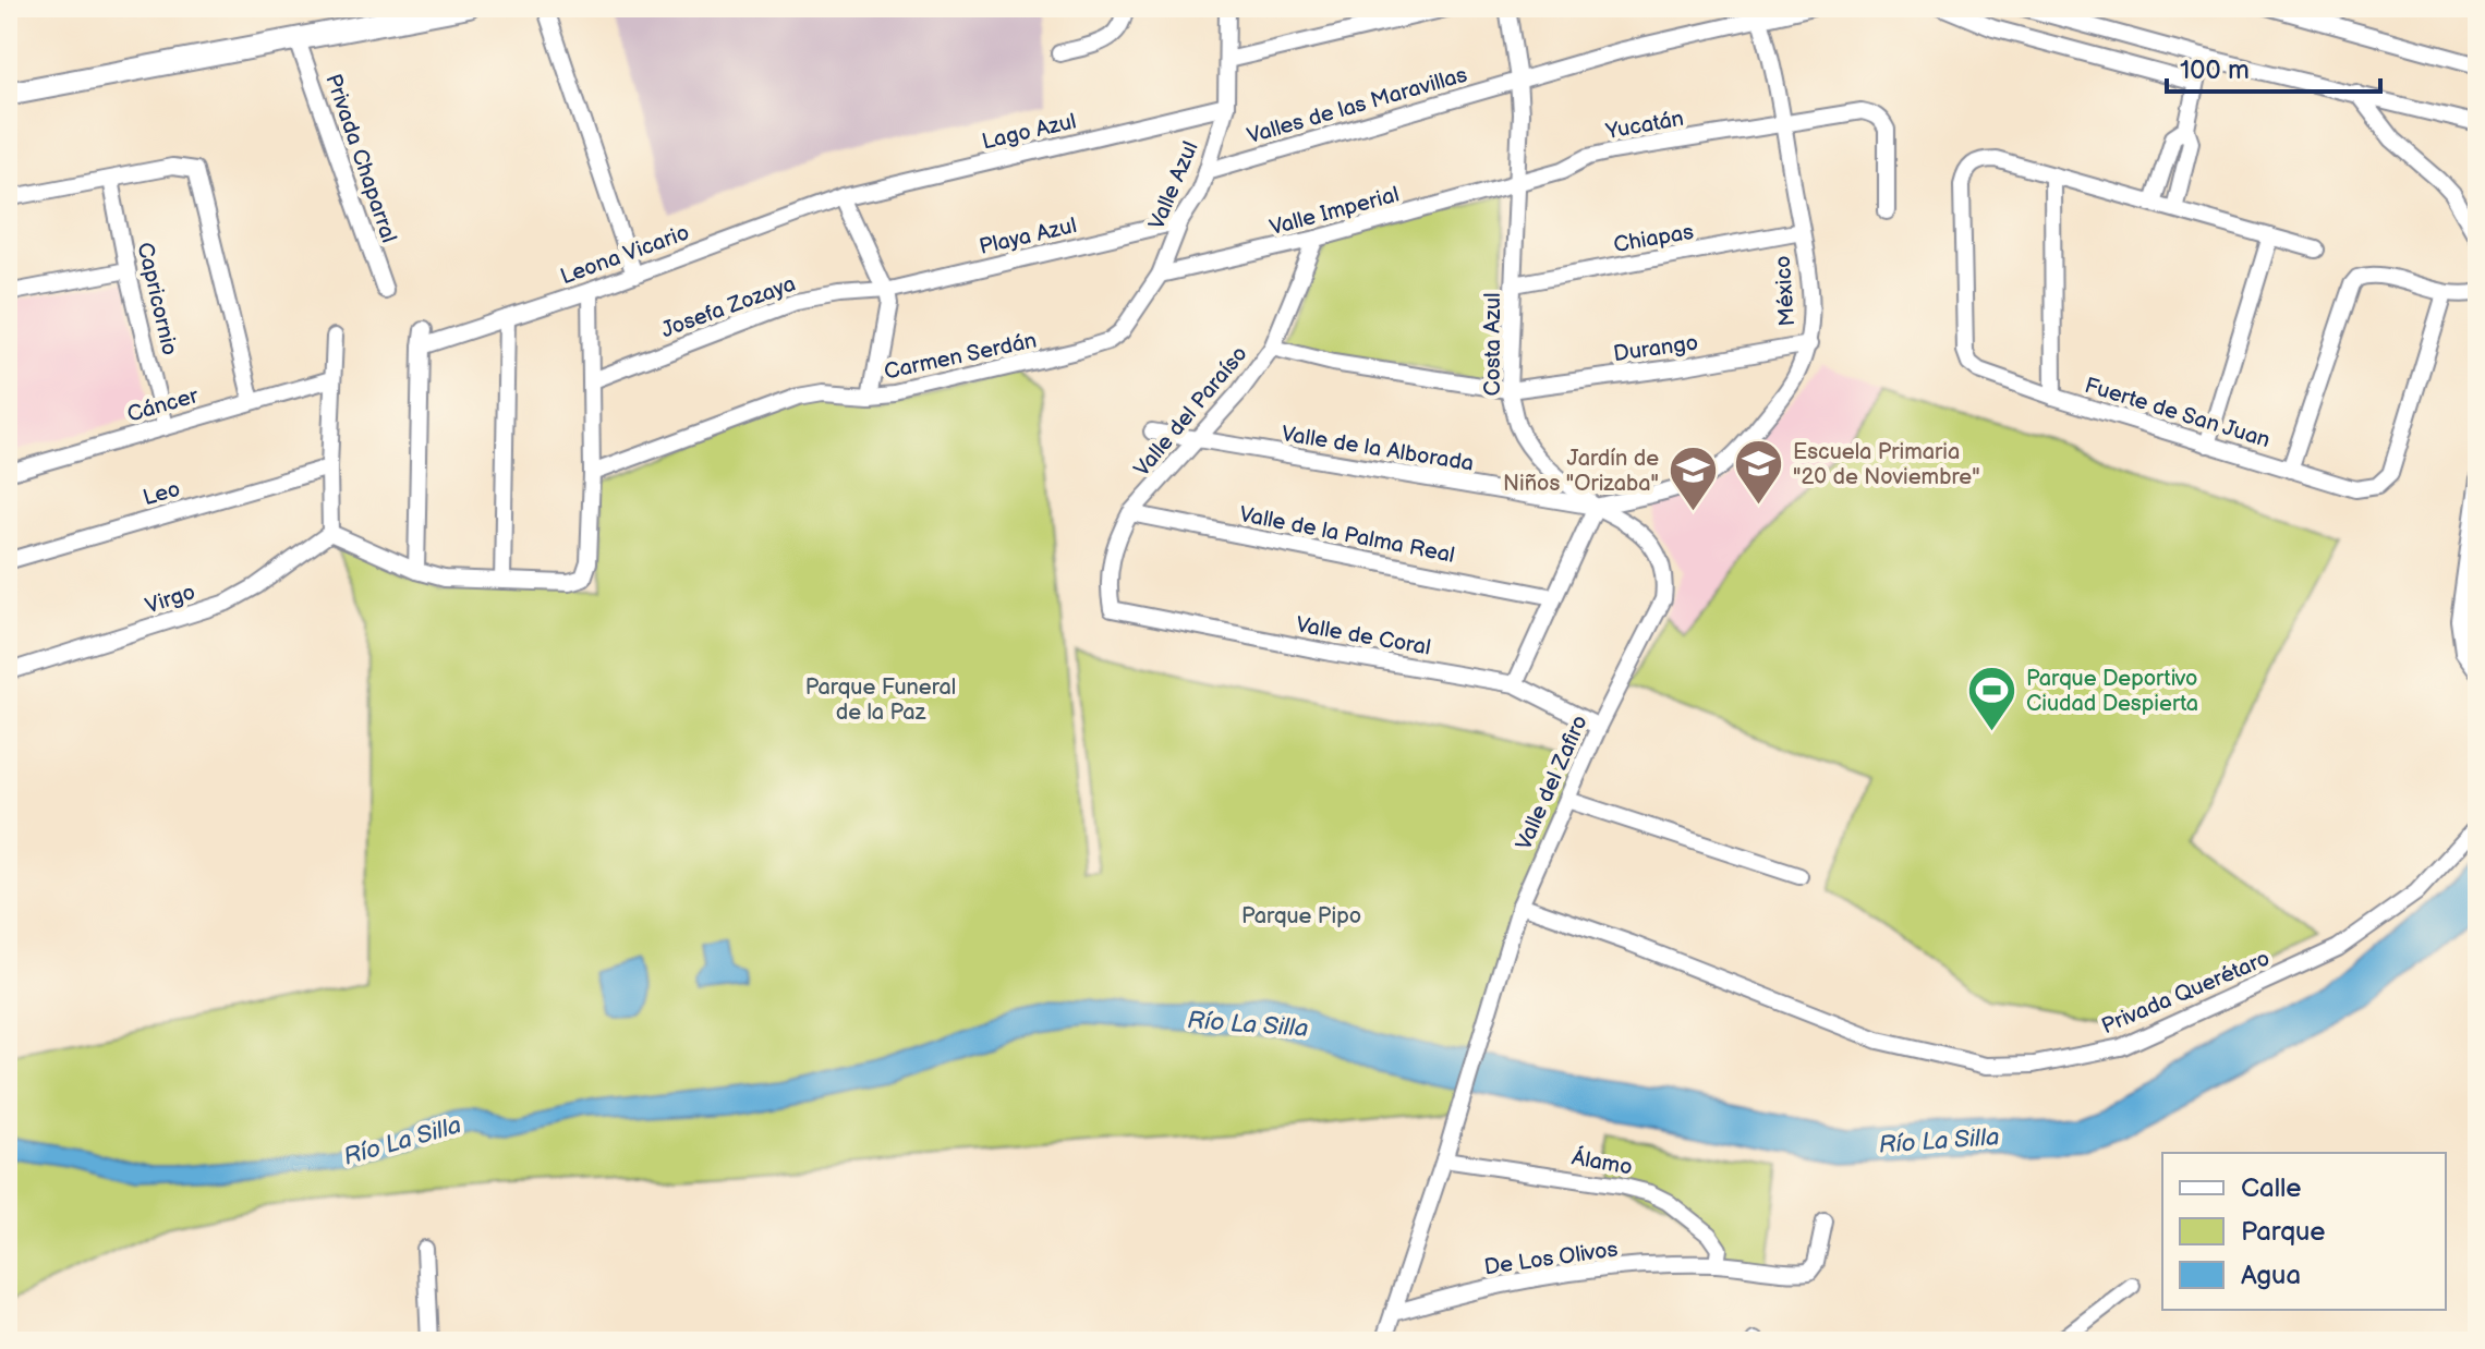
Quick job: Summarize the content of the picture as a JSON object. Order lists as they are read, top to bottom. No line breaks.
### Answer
{"streets":{"street":["Valles de las Maravillas","Yucatán","Lago Azul","Privada Chaparral","Valle Azul","Valle Imperial","Playa Azul","Chiapas","Leona Vicario","México","Capricornio","Josefa Zozaya","Costa Azul","Durango","Carmen Serdán","Cáncer","Valle del Paraíso","Fuerte de San Juan","Valle de la Alborada","Leo","Valle de la Palma Real","Virgo","Valle de Coral","Valle del Zafiro","Privada Querétaro","Álamo","De Los Olivos"]},"crossings":[["Valles de las Maravillas","Valle Azul"],["Valles de las Maravillas","México"],["Valles de las Maravillas","Costa Azul"],["Yucatán","Valle Imperial"],["Yucatán","México"],["Yucatán","Costa Azul"],["Lago Azul","Valle Azul"],["Lago Azul","Leona Vicario"],["Valle Azul","Valle Imperial"],["Valle Azul","Playa Azul"],["Valle Azul","Carmen Serdán"],["Valle Imperial","Costa Azul"],["Valle Imperial","Carmen Serdán"],["Valle Imperial","Valle del Paraíso"],["Playa Azul","Josefa Zozaya"],["Chiapas","México"],["Chiapas","Costa Azul"],["México","Costa Azul"],["México","Durango"],["México","Valle de la Alborada"],["México","Valle del Zafiro"],["Capricornio","Cáncer"],["Costa Azul","Durango"],["Costa Azul","Valle de la Alborada"],["Costa Azul","Valle del Zafiro"],["Durango","Valle del Paraíso"],["Valle del Paraíso","Valle de la Alborada"],["Valle del Paraíso","Valle de la Palma Real"],["Valle del Paraíso","Valle de Coral"],["Valle de la Alborada","Valle del Zafiro"],["Valle de Coral","Valle del Zafiro"],["Valle del Zafiro","Privada Querétaro"],["Valle del Zafiro","Álamo"],["Valle del Zafiro","De Los Olivos"],["Álamo","De Los Olivos"]],"water":["Río La Silla"],"parks":["Parque Funeral de la Paz","Parque Pipo"],"places":{"school or university":["Escuela Primaria \"20 de Noviembre\"","Jardín de Niños \"Orizaba\""],"sports":["Parque Deportivo Ciudad Despierta"]},"legend":["Calle","Parque","Agua"],"scale_bar":"100 m"}
